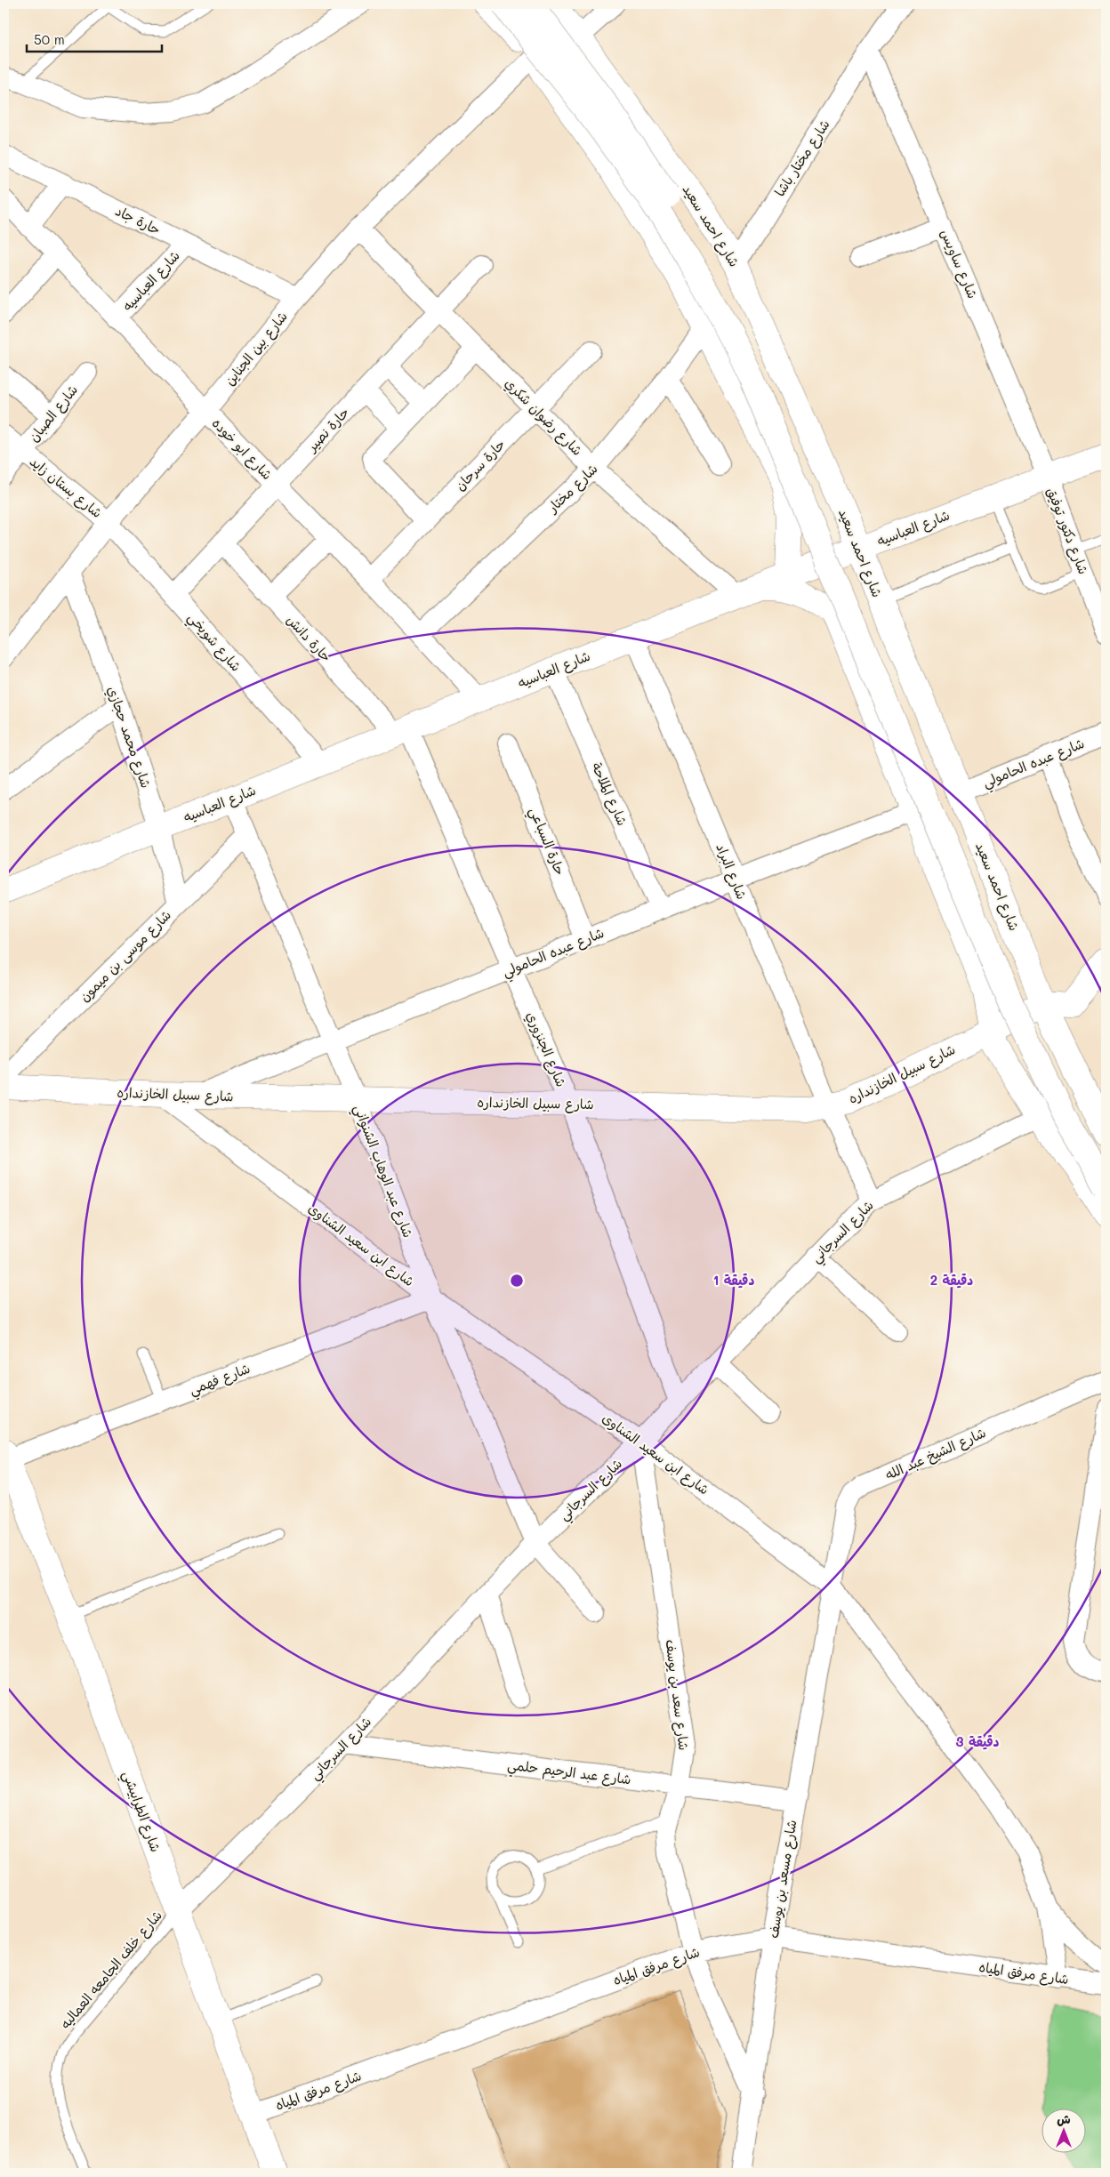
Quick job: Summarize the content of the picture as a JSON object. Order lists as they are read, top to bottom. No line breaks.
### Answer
{"streets":{"main road":["شارع احمد سعيد","شارع العباسيه","شارع سبيل الخازنداره","شارع الطرابيشي"],"street":["شارع مختار باشا","حارة جاد","شارع ساويس","شارع بين الجناين","شارع الصبان","شارع رضوان شكري","حارة نصير","شارع ابو خوده","حارة سرحان","شارع بستان زايد","شارع مختار","شارع دكتور توفيق","حارة دانش","شارع شويخي","شارع محمد حجازي","شارع عبده الحامولي","شارع الملاحة","حارة السباعي","شارع البراد","شارع موسى بن ميمون","شارع الجنزوري","شارع عبد الوهاب الشنواني","شارع السرجاني","شارع ابن سعيد الشناوى","شارع فهمي","شارع الشيخ عبد الله","شارع سعد بن يوسف","شارع عبد الرحيم حلمي","شارع مسعد بن يوسف","شارع مرفق المياه"],"lane":["شارع خلف الجامعه العماليه"]},"crossings":[["شارع مختار باشا","شارع احمد سعيد"],["شارع مختار باشا","شارع ساويس"],["حارة جاد","شارع العباسيه"],["حارة جاد","شارع بين الجناين"],["شارع احمد سعيد","شارع العباسيه"],["شارع احمد سعيد","شارع عبده الحامولي"],["شارع احمد سعيد","شارع سبيل الخازنداره"],["شارع ساويس","شارع العباسيه"],["شارع ساويس","شارع دكتور توفيق"],["شارع العباسيه","شارع رضوان شكري"],["شارع العباسيه","شارع ابو خوده"],["شارع العباسيه","شارع دكتور توفيق"],["شارع العباسيه","حارة دانش"],["شارع العباسيه","شارع شويخي"],["شارع العباسيه","شارع محمد حجازي"],["شارع العباسيه","شارع البراد"],["شارع العباسيه","شارع الجنزوري"],["شارع العباسيه","شارع عبد الوهاب الشنواني"],["شارع بين الجناين","شارع رضوان شكري"],["شارع بين الجناين","شارع ابو خوده"],["شارع بين الجناين","شارع بستان زايد"],["شارع بين الجناين","شارع شويخي"],["شارع بين الجناين","شارع محمد حجازي"],["شارع الصبان","شارع بستان زايد"],["شارع رضوان شكري","حارة نصير"],["شارع رضوان شكري","حارة سرحان"],["شارع رضوان شكري","شارع مختار"],["حارة نصير","شارع ابو خوده"],["حارة نصير","حارة دانش"],["حارة نصير","شارع شويخي"],["شارع ابو خوده","حارة سرحان"],["شارع ابو خوده","شارع مختار"],["شارع بستان زايد","شارع شويخي"],["حارة دانش","شارع الجنزوري"],["شارع محمد حجازي","شارع موسى بن ميمون"],["شارع عبده الحامولي","شارع الملاحة"],["شارع عبده الحامولي","حارة السباعي"],["شارع عبده الحامولي","شارع البراد"],["شارع عبده الحامولي","شارع الجنزوري"],["شارع عبده الحامولي","شارع سبيل الخازنداره"],["شارع عبده الحامولي","شارع عبد الوهاب الشنواني"],["شارع البراد","شارع سبيل الخازنداره"],["شارع البراد","شارع السرجاني"],["شارع موسى بن ميمون","شارع سبيل الخازنداره"],["شارع موسى بن ميمون","شارع عبد الوهاب الشنواني"],["شارع الجنزوري","شارع سبيل الخازنداره"],["شارع الجنزوري","شارع السرجاني"],["شارع سبيل الخازنداره","شارع عبد الوهاب الشنواني"],["شارع سبيل الخازنداره","شارع ابن سعيد الشناوى"],["شارع عبد الوهاب الشنواني","شارع السرجاني"],["شارع عبد الوهاب الشنواني","شارع ابن سعيد الشناوى"],["شارع عبد الوهاب الشنواني","شارع فهمي"],["شارع السرجاني","شارع ابن سعيد الشناوى"],["شارع السرجاني","شارع سعد بن يوسف"],["شارع السرجاني","شارع عبد الرحيم حلمي"],["شارع السرجاني","شارع الطرابيشي"],["شارع السرجاني","شارع خلف الجامعه العماليه"],["شارع ابن سعيد الشناوى","شارع فهمي"],["شارع ابن سعيد الشناوى","شارع الشيخ عبد الله"],["شارع ابن سعيد الشناوى","شارع سعد بن يوسف"],["شارع ابن سعيد الشناوى","شارع مسعد بن يوسف"],["شارع ابن سعيد الشناوى","شارع مرفق المياه"],["شارع فهمي","شارع الطرابيشي"],["شارع الشيخ عبد الله","شارع مسعد بن يوسف"],["شارع سعد بن يوسف","شارع عبد الرحيم حلمي"],["شارع سعد بن يوسف","شارع مسعد بن يوسف"],["شارع سعد بن يوسف","شارع مرفق المياه"],["شارع عبد الرحيم حلمي","شارع مسعد بن يوسف"],["شارع الطرابيشي","شارع مرفق المياه"],["شارع الطرابيشي","شارع خلف الجامعه العماليه"],["شارع مسعد بن يوسف","شارع مرفق المياه"]],"scale_bar":"50 m","north":"top","rings":["1 دقيقة","2 دقيقة","3 دقيقة"]}
